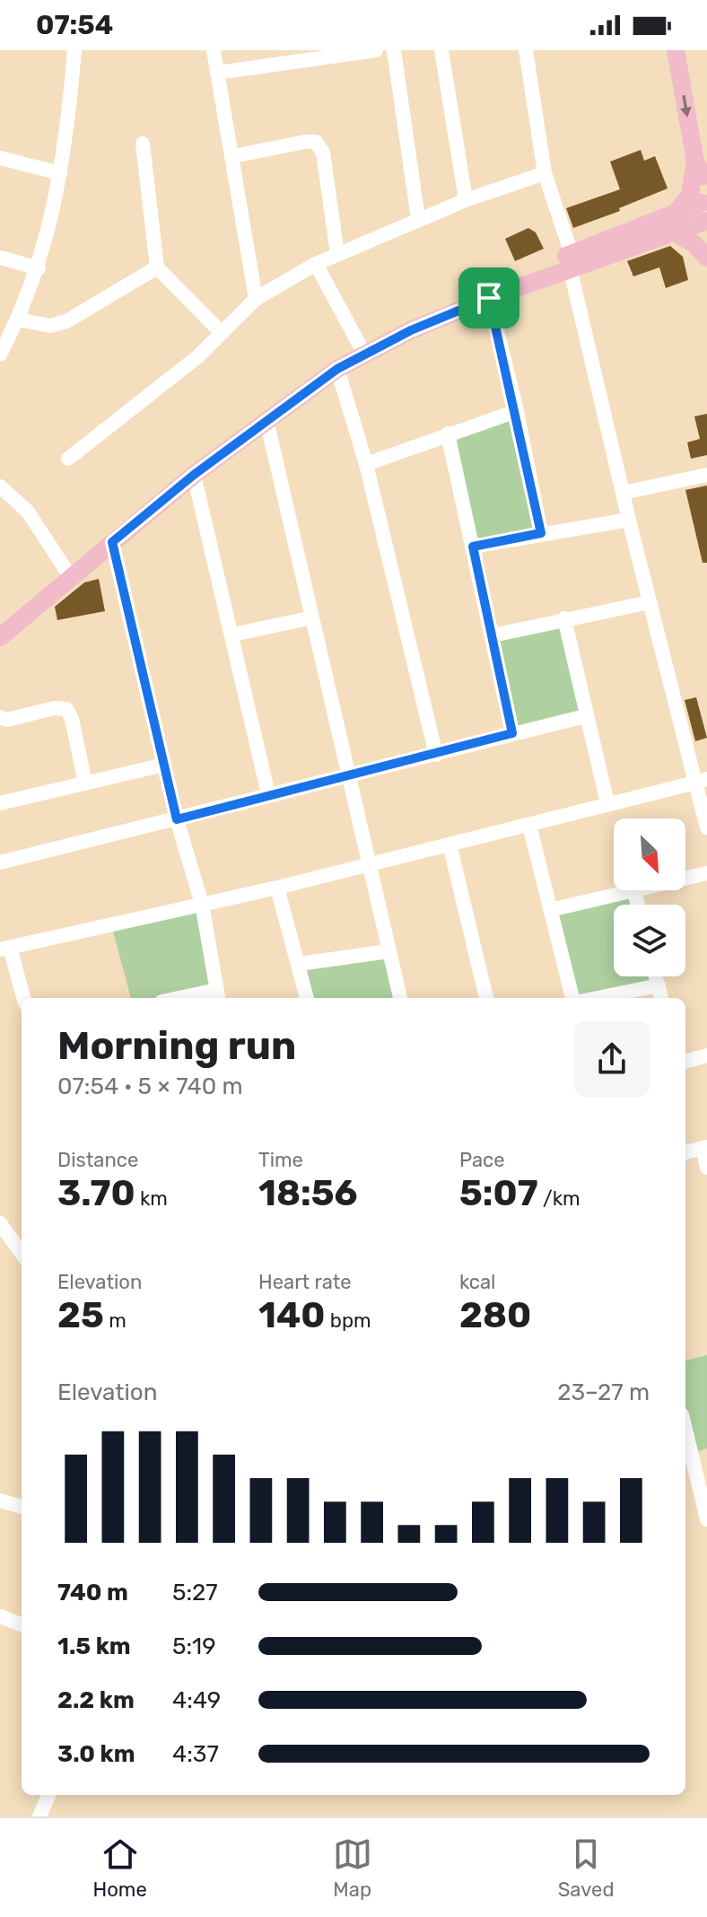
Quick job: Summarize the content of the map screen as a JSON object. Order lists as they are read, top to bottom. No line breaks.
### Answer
{"north":"bottom right","page":{"status":"07:54","heading":["Morning run","07:54 · 5 × 740 m"],"stats":[["Distance","3.70 km"],["Time","18:56"],["Pace","5:07 /km"],["Elevation","25 m"],["Heart rate","140 bpm"],["kcal","280"]],"chart":["Elevation","23–27 m"],"list":[{"name":"740 m","note":"5:27"},{"name":"1.5 km","note":"5:19"},{"name":"2.2 km","note":"4:49"},{"name":"3.0 km","note":"4:37"}],"tabs":["Home","Map","Saved"]}}
